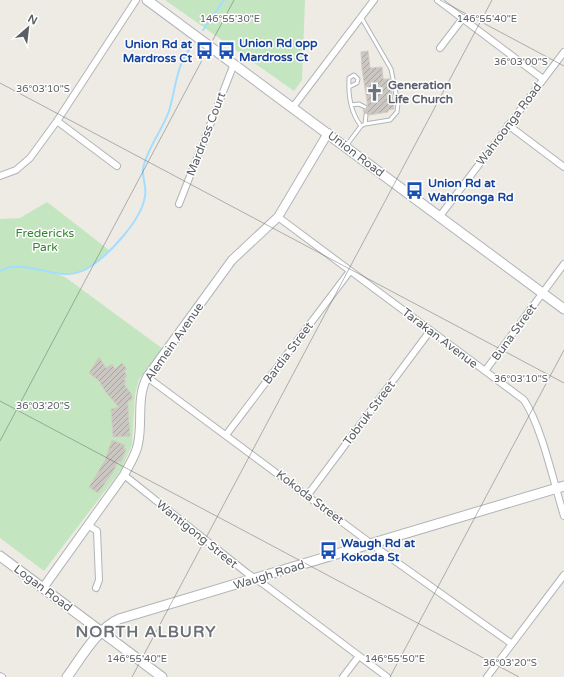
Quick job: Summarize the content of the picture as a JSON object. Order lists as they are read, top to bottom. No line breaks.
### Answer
{"streets":{"main road":["Union Road","Waugh Road","Logan Road"],"street":["Wahroonga Road","Mardross Court","Buna Street","Tarakan Avenue","Alemein Avenue","Bardia Street","Tobruk Street","Kokoda Street","Wantigong Street"]},"crossings":[["Wahroonga Road","Union Road"],["Mardross Court","Union Road"],["Union Road","Buna Street"],["Union Road","Alemein Avenue"],["Buna Street","Tarakan Avenue"],["Tarakan Avenue","Alemein Avenue"],["Tarakan Avenue","Bardia Street"],["Tarakan Avenue","Tobruk Street"],["Tarakan Avenue","Waugh Road"],["Alemein Avenue","Kokoda Street"],["Alemein Avenue","Wantigong Street"],["Alemein Avenue","Logan Road"],["Bardia Street","Kokoda Street"],["Tobruk Street","Kokoda Street"],["Kokoda Street","Waugh Road"],["Wantigong Street","Waugh Road"],["Waugh Road","Logan Road"]],"districts":["NORTH ALBURY"],"parks":["Fredericks Park"],"places":{"bus stop":["Union Rd opp Mardross Ct","Union Rd at Mardross Ct","Union Rd at Wahroonga Rd","Waugh Rd at Kokoda St"],"church":["Generation Life Church"]},"north":"top right","coordinates":["146°55'30\"E","146°55'40\"E","36°03'00\"S","36°03'10\"S","36°03'20\"S","146°55'50\"E"]}
